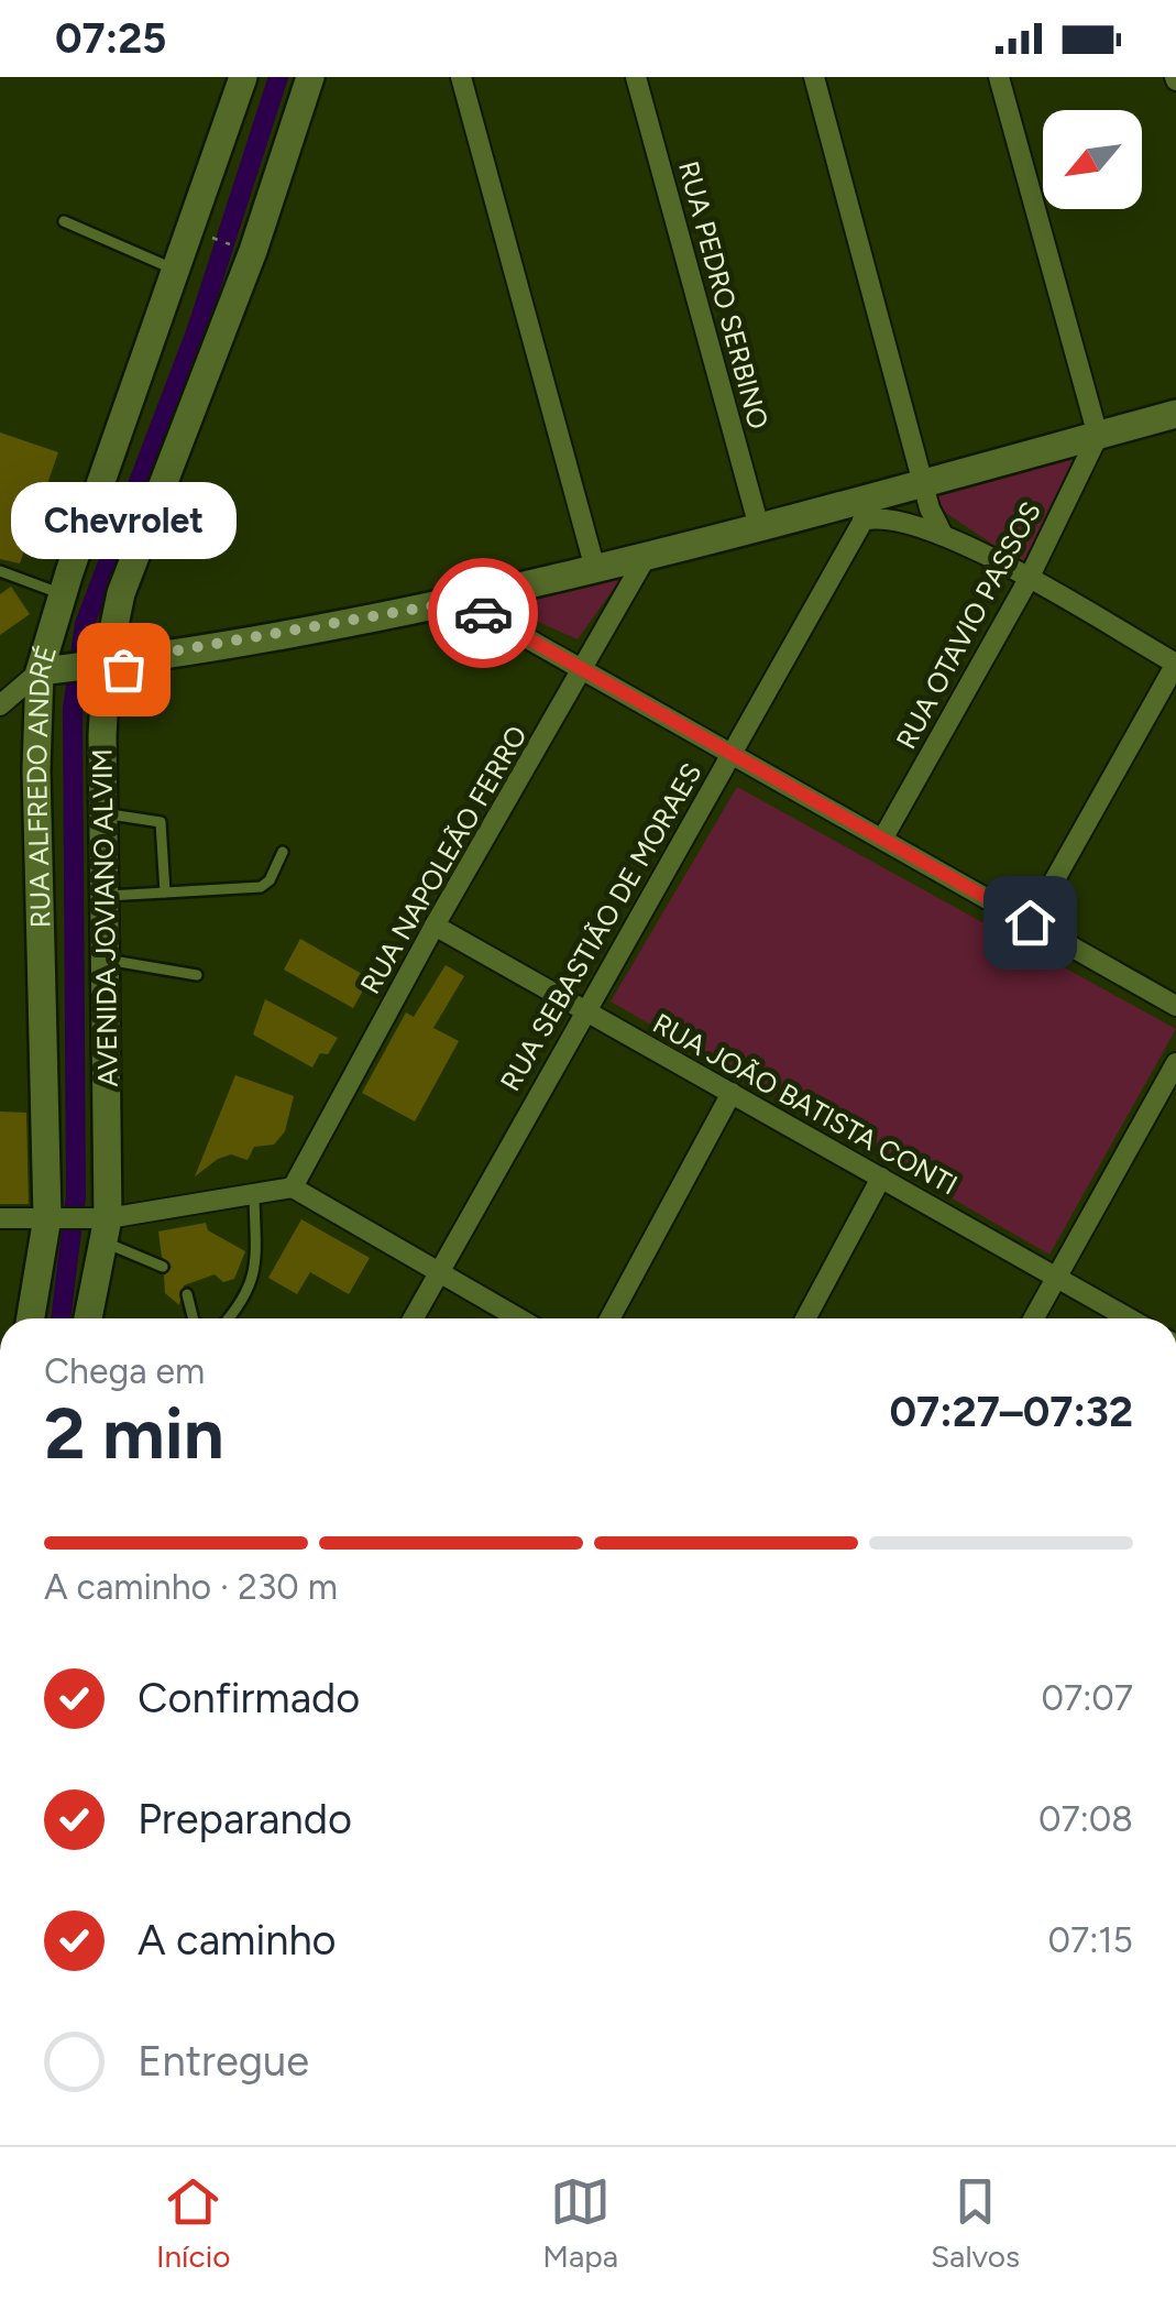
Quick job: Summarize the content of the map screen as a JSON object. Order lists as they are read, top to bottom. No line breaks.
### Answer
{"streets":{"main road":["RUA ALFREDO ANDRÉ","AVENIDA JOVIANO ALVIM"],"street":["RUA PEDRO SERBINO","RUA OTAVIO PASSOS","RUA NAPOLEÃO FERRO","RUA SEBASTIÃO DE MORAES","RUA JOÃO BATISTA CONTI"]},"crossings":[["RUA NAPOLEÃO FERRO","RUA JOÃO BATISTA CONTI"],["RUA SEBASTIÃO DE MORAES","RUA JOÃO BATISTA CONTI"]],"places":["Chevrolet"],"north":"bottom left","page":{"status":"07:25","bubble":"Chevrolet","heading":["2 min","Chega em","07:27–07:32"],"bar":"A caminho · 230 m","list":[["Confirmado","07:07"],["Preparando","07:08"],["A caminho","07:15"],"Entregue"],"tabs":["Início","Mapa","Salvos"]}}
